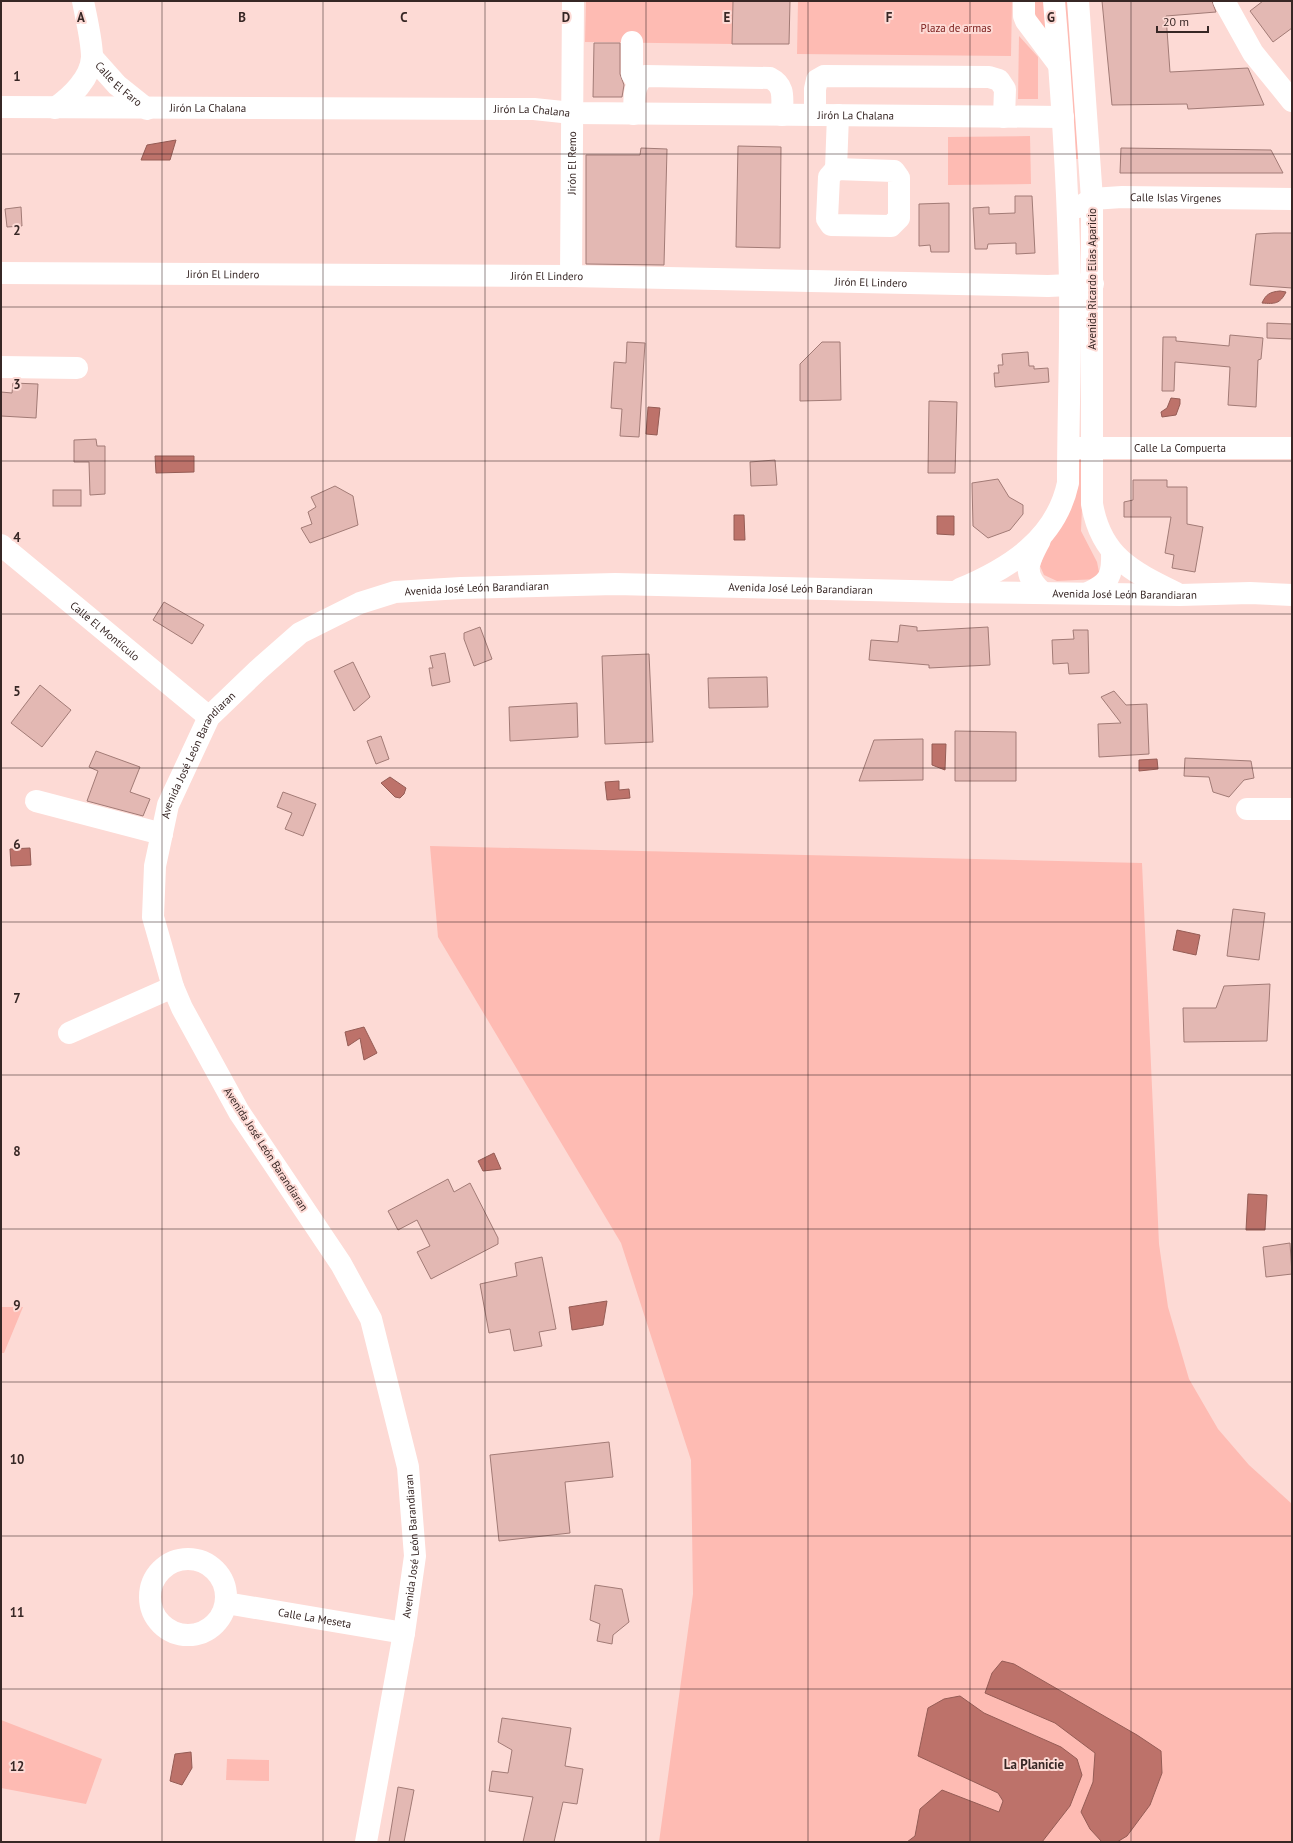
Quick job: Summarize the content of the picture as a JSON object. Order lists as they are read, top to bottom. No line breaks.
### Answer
{"streets":{"street":["Calle El Faro","Jirón La Chalana","Jirón El Remo","Calle Islas Virgenes","Jirón El Lindero","Avenida Ricardo Elías Aparicio","Calle La Compuerta","Avenida José León Barandiaran","Calle El Montículo","Calle La Meseta"]},"crossings":[["Calle El Faro","Jirón La Chalana"],["Jirón La Chalana","Jirón El Remo"],["Jirón La Chalana","Avenida Ricardo Elías Aparicio"],["Jirón El Remo","Jirón El Lindero"],["Calle Islas Virgenes","Avenida Ricardo Elías Aparicio"],["Jirón El Lindero","Avenida Ricardo Elías Aparicio"],["Avenida Ricardo Elías Aparicio","Calle La Compuerta"],["Avenida Ricardo Elías Aparicio","Avenida José León Barandiaran"],["Avenida José León Barandiaran","Calle El Montículo"],["Avenida José León Barandiaran","Calle La Meseta"]],"districts":["La Planicie"],"parks":["Plaza de armas"],"scale_bar":"20 m","grid":{"columns":["A","B","C","D","E","F","G"],"rows":["1","2","3","4","5","6","7","8","9","10","11","12"]}}
